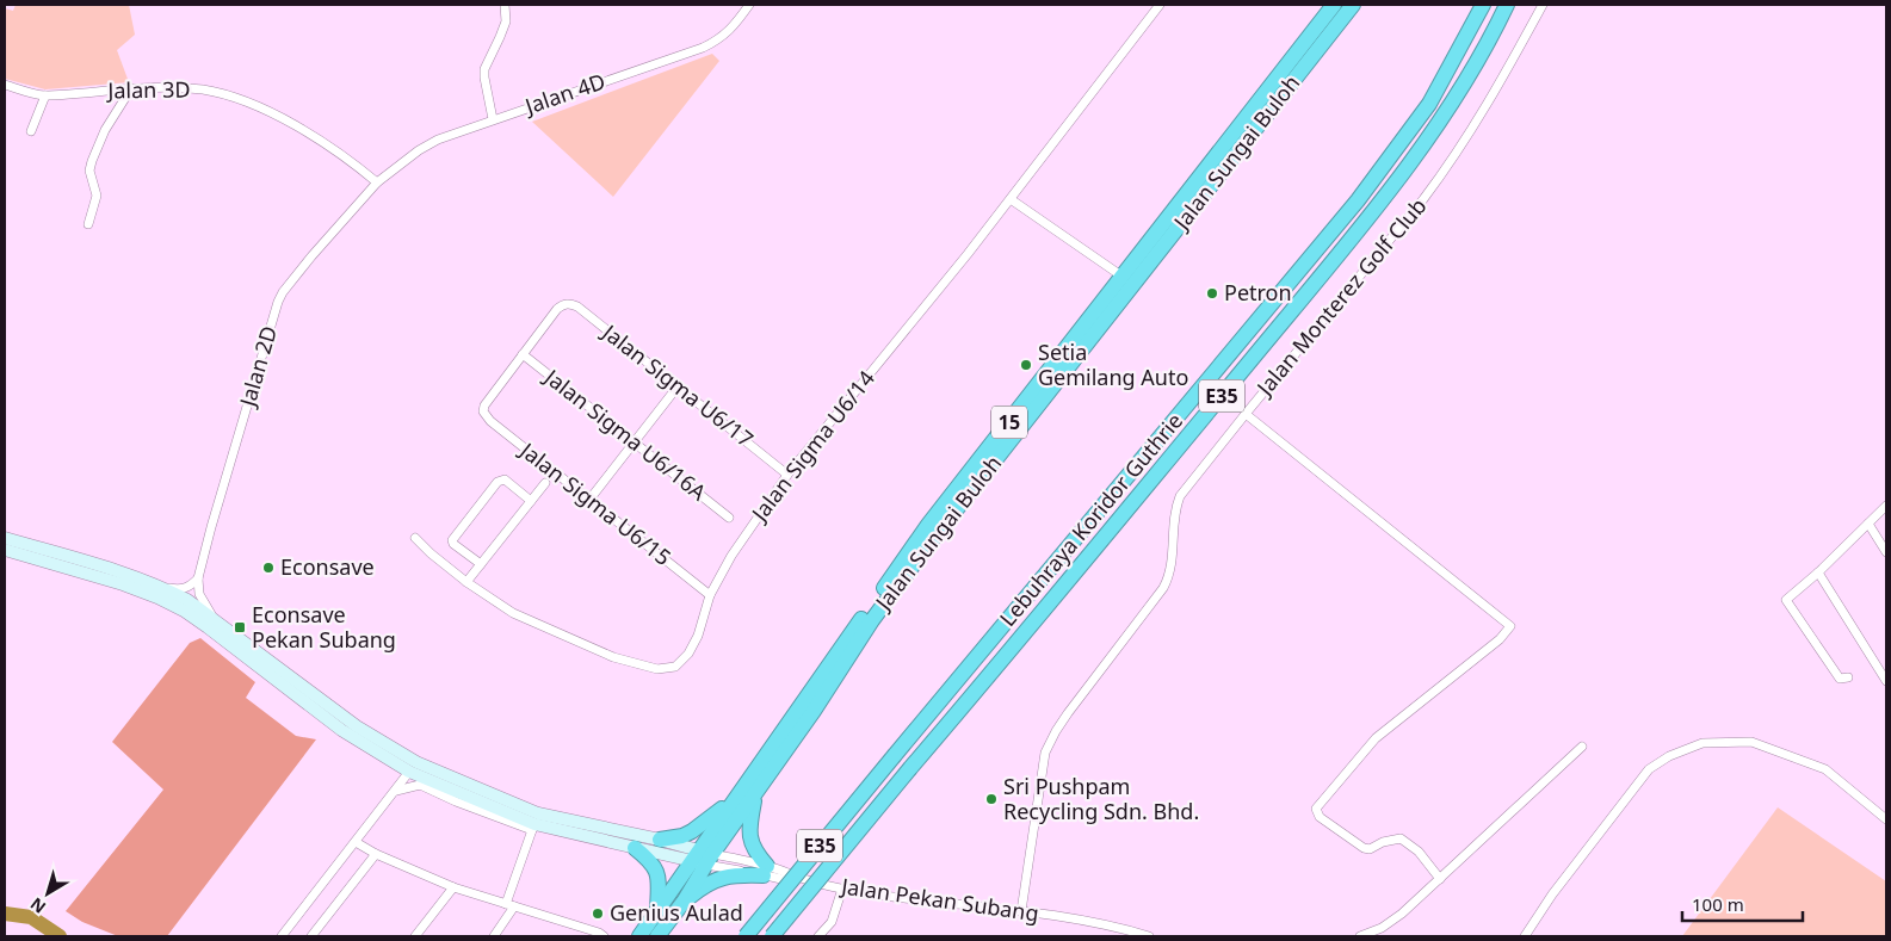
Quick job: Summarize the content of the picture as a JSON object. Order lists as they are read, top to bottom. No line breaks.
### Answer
{"streets":{"highway":["Jalan Sungai Buloh","E35","15","Lebuhraya Koridor Guthrie"],"street":["Jalan 3D","Jalan 4D","Jalan Monterez Golf Club","Jalan 2D","Jalan Sigma U6/17","Jalan Sigma U6/16A","Jalan Sigma U6/14","Jalan Sigma U6/15","Jalan Pekan Subang"]},"crossings":[["Jalan 3D","Jalan 4D"],["Jalan 3D","Jalan 2D"],["Jalan 4D","Jalan 2D"],["Jalan Sungai Buloh","Jalan Pekan Subang"],["Jalan Monterez Golf Club","Jalan Pekan Subang"],["Jalan Sigma U6/17","Jalan Sigma U6/16A"],["Jalan Sigma U6/17","Jalan Sigma U6/14"],["Jalan Sigma U6/17","Jalan Sigma U6/15"],["Jalan Sigma U6/16A","Jalan Sigma U6/15"],["Jalan Sigma U6/14","Jalan Sigma U6/15"]],"places":{"other":["Petron","Setia Gemilang Auto","Econsave","Sri Pushpam Recycling Sdn. Bhd.","Genius Aulad"],"transit":["Econsave Pekan Subang"]},"scale_bar":"100 m","north":"bottom left"}
